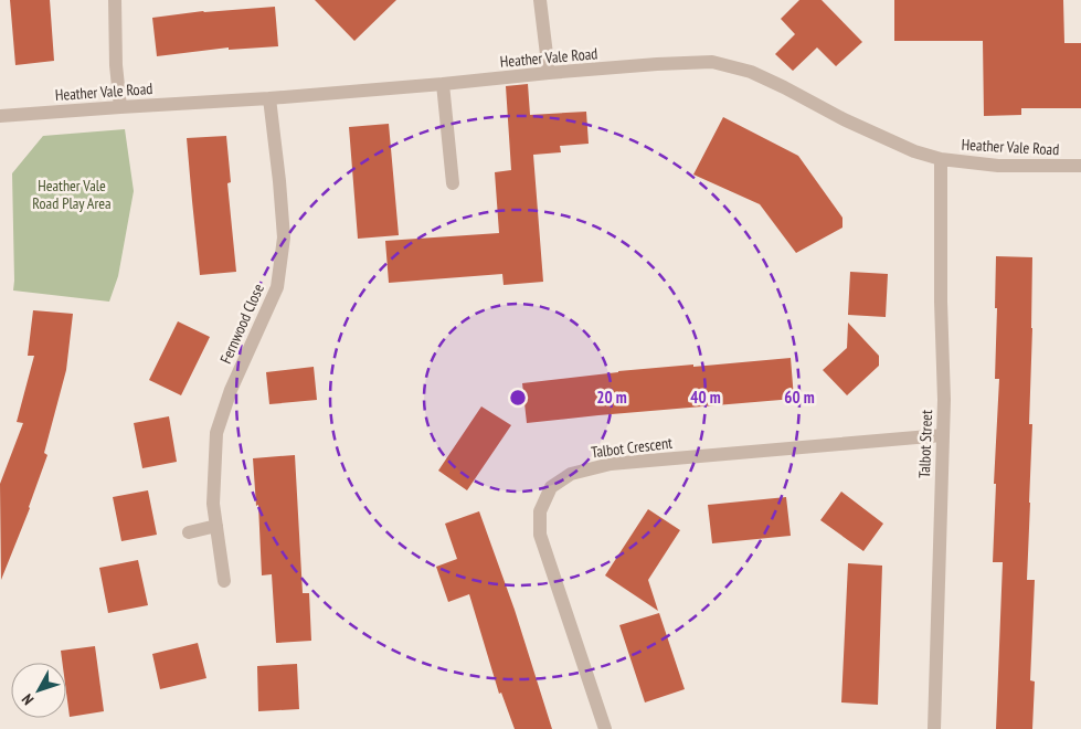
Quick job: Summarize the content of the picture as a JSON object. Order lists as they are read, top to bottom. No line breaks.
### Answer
{"streets":{"street":["Heather Vale Road","Fernwood Close","Talbot Street","Talbot Crescent"]},"crossings":[["Heather Vale Road","Fernwood Close"],["Heather Vale Road","Talbot Street"],["Talbot Street","Talbot Crescent"]],"parks":["Heather Vale Road Play Area"],"north":"bottom left","rings":["20 m","40 m","60 m"]}
